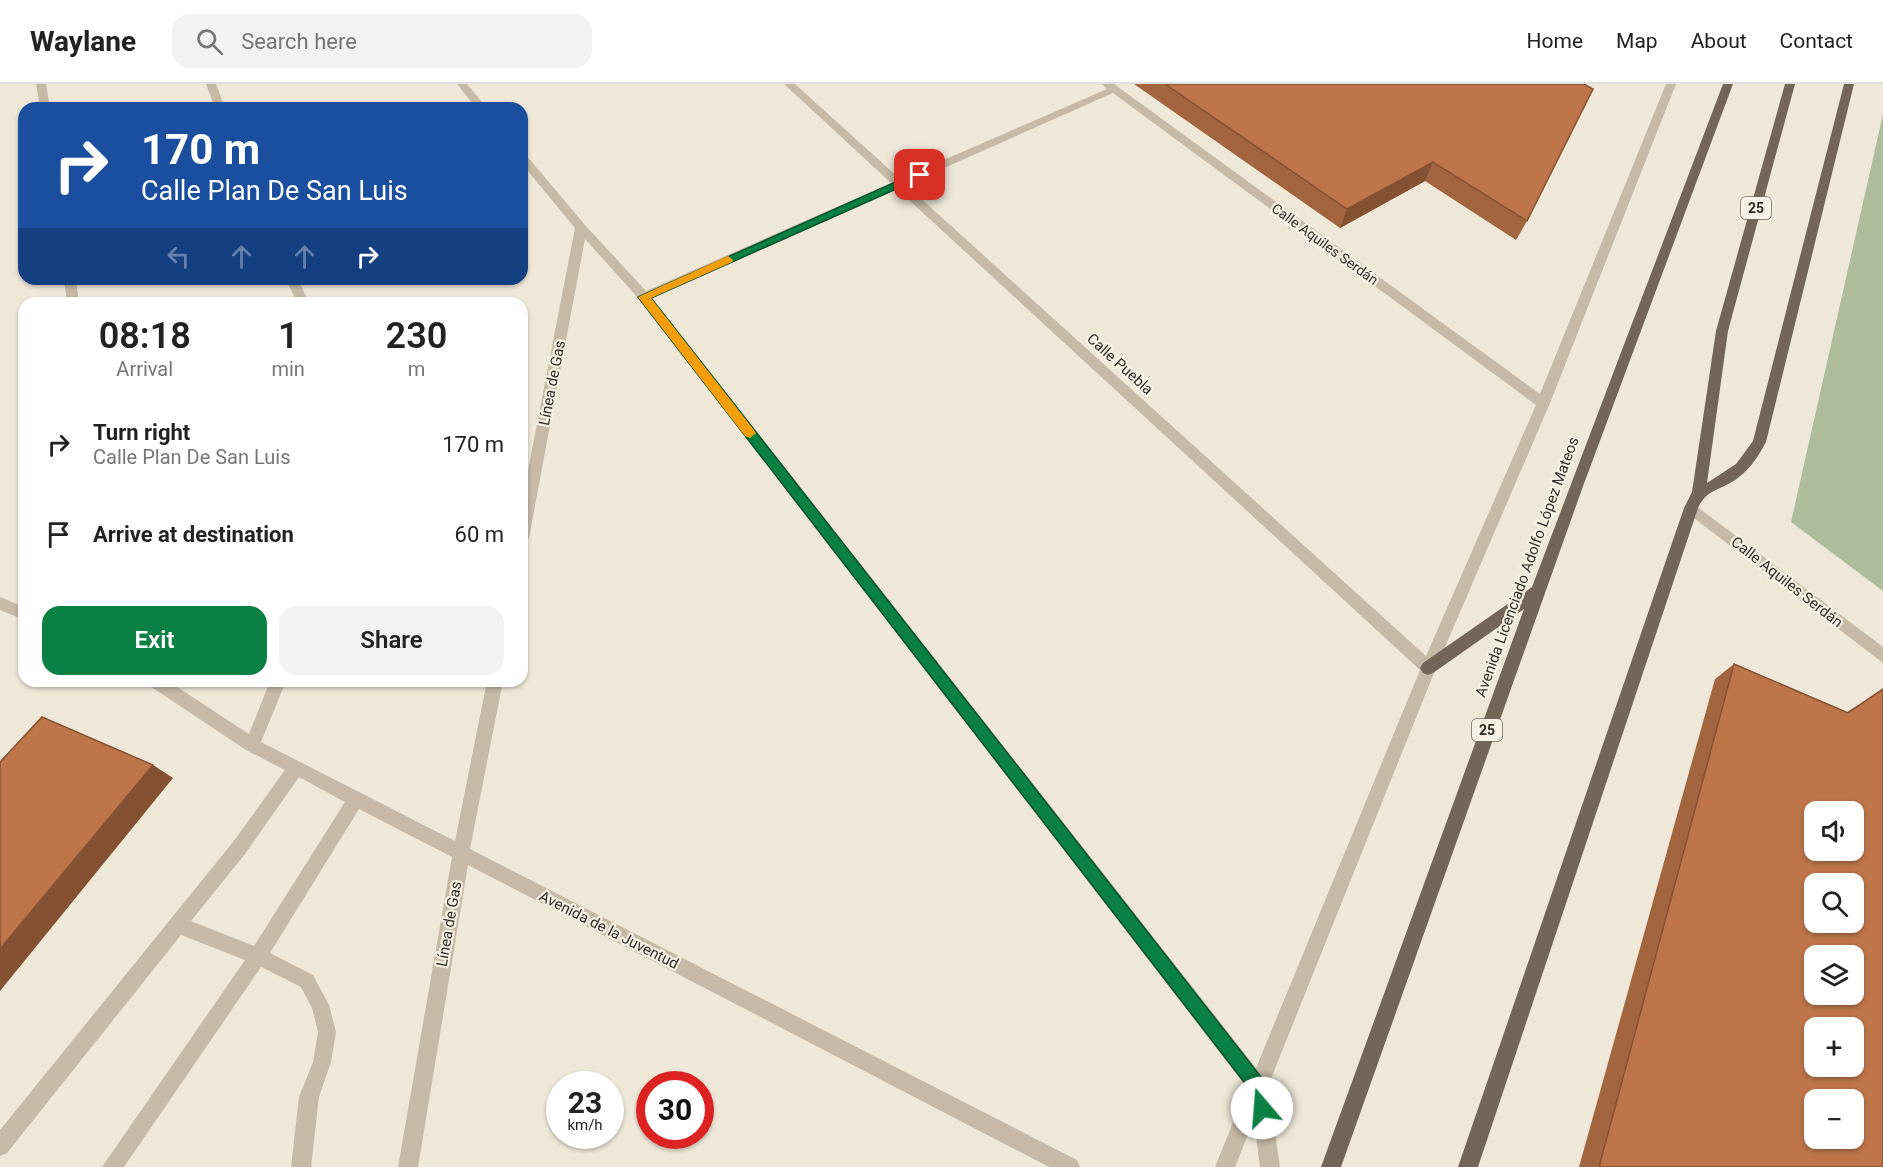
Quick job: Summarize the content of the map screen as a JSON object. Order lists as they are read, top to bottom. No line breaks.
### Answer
{"streets":{"main road":["25","Avenida Licenciado Adolfo López Mateos"],"street":["Calle Aquiles Serdán","Calle Puebla","Línea de Gas","Avenida de la Juventud"]},"crossings":[["25","Calle Aquiles Serdán"],["Línea de Gas","Avenida de la Juventud"]],"page":{"header":"Waylane","search":"Search here","nav":["Home","Map","About","Contact"],"turn":["170 m","Calle Plan De San Luis"],"eta":["08:18","Arrival","1","min","230","m"],"list":[{"name":"Turn right","note":"Calle Plan De San Luis","value":"170 m"},{"name":"Arrive at destination","value":"60 m"}],"buttons":["Exit","Share"],"map_buttons":["+","−"],"speed":"23 km/h","limit":"30"}}
